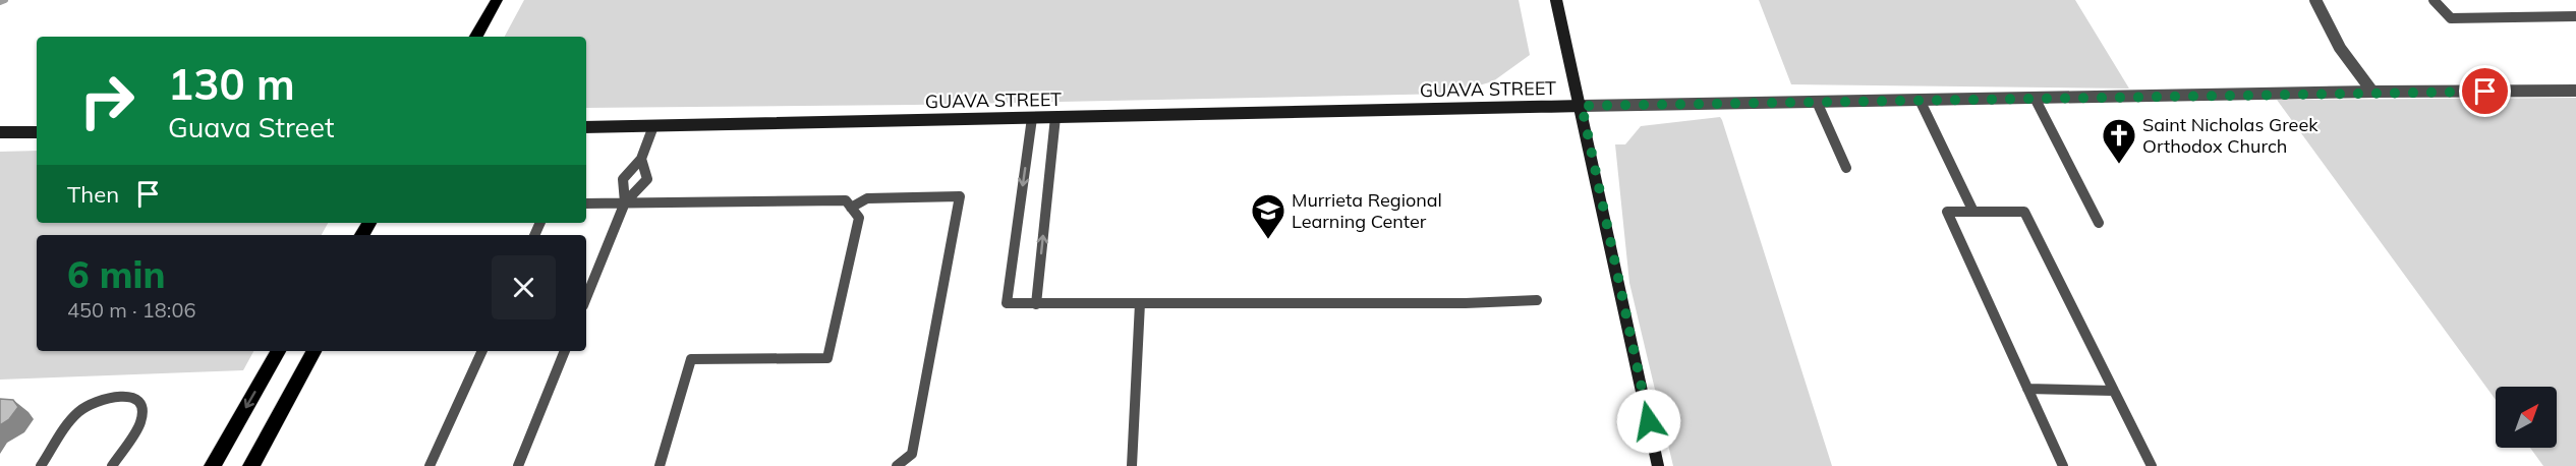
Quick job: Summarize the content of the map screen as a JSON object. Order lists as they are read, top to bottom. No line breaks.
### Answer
{"streets":{"street":["GUAVA STREET"]},"places":{"church":["Saint Nicholas Greek Orthodox Church"],"school or university":["Murrieta Regional Learning Center"]},"north":"top right","page":{"turn":["130 m","Guava Street"],"then":"Then","heading":["6 min","450 m · 18:06"]}}
